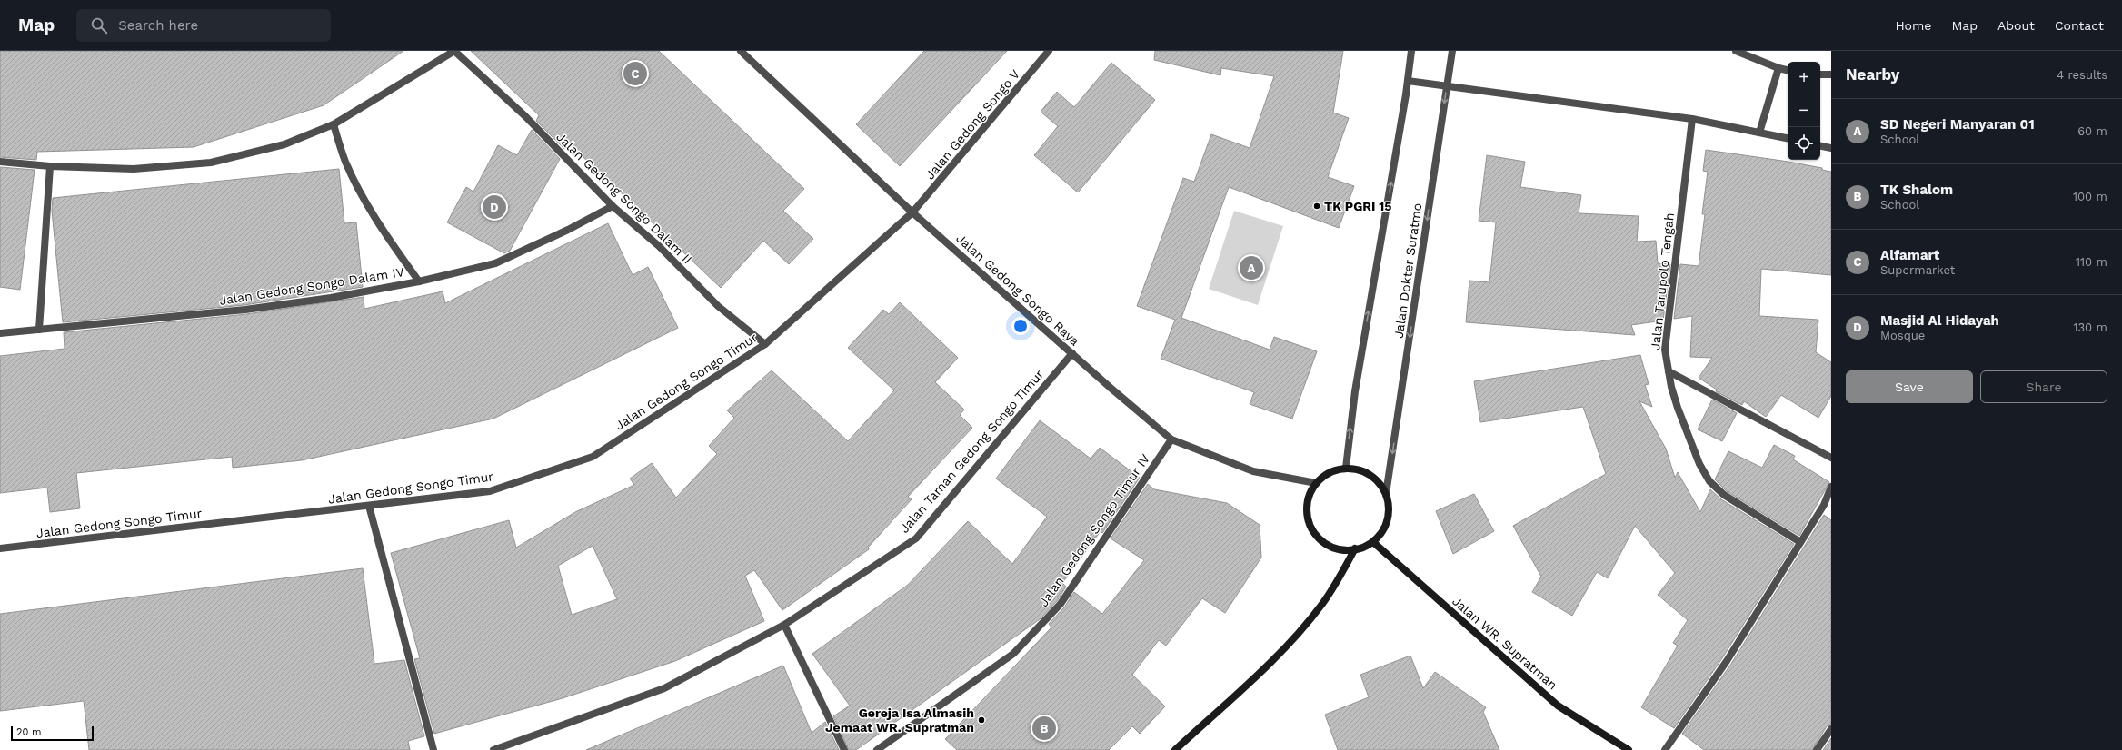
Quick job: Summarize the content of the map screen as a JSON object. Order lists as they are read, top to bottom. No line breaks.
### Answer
{"streets":{"main road":["Jalan WR. Supratman"],"street":["Jalan Gedong Songo V","Jalan Gedong Songo Dalam II","Jalan Dokter Suratmo","Jalan Tarupolo Tengah","Jalan Gedong Songo Dalam IV","Jalan Gedong Songo Raya","Jalan Gedong Songo Timur","Jalan Taman Gedong Songo Timur","Jalan Gedong Songo Timur IV"]},"crossings":[["Jalan Gedong Songo V","Jalan Gedong Songo Raya"],["Jalan Gedong Songo V","Jalan Gedong Songo Timur"],["Jalan Gedong Songo Dalam II","Jalan Gedong Songo Dalam IV"],["Jalan Gedong Songo Dalam II","Jalan Gedong Songo Timur"],["Jalan Dokter Suratmo","Jalan Gedong Songo Raya"],["Jalan Dokter Suratmo","Jalan WR. Supratman"],["Jalan Gedong Songo Raya","Jalan Gedong Songo Timur"],["Jalan Gedong Songo Raya","Jalan Taman Gedong Songo Timur"],["Jalan Gedong Songo Raya","Jalan Gedong Songo Timur IV"],["Jalan Gedong Songo Raya","Jalan WR. Supratman"]],"places":["TK PGRI 15","Gereja Isa Almasih Jemaat WR. Supratman"],"scale_bar":"20 m","page":{"header":"Map","search":"Search here","nav":["Home","Map","About","Contact"],"heading":["Nearby","4 results"],"pins":["C","D","A","B"],"map_buttons":["+","−"],"list":[{"mark":"A","name":"SD Negeri Manyaran 01","note":"School","value":"60 m"},{"mark":"B","name":"TK Shalom","note":"School","value":"100 m"},{"mark":"C","name":"Alfamart","note":"Supermarket","value":"110 m"},{"mark":"D","name":"Masjid Al Hidayah","note":"Mosque","value":"130 m"}],"buttons":["Save","Share"],"scale":"20 m"}}
